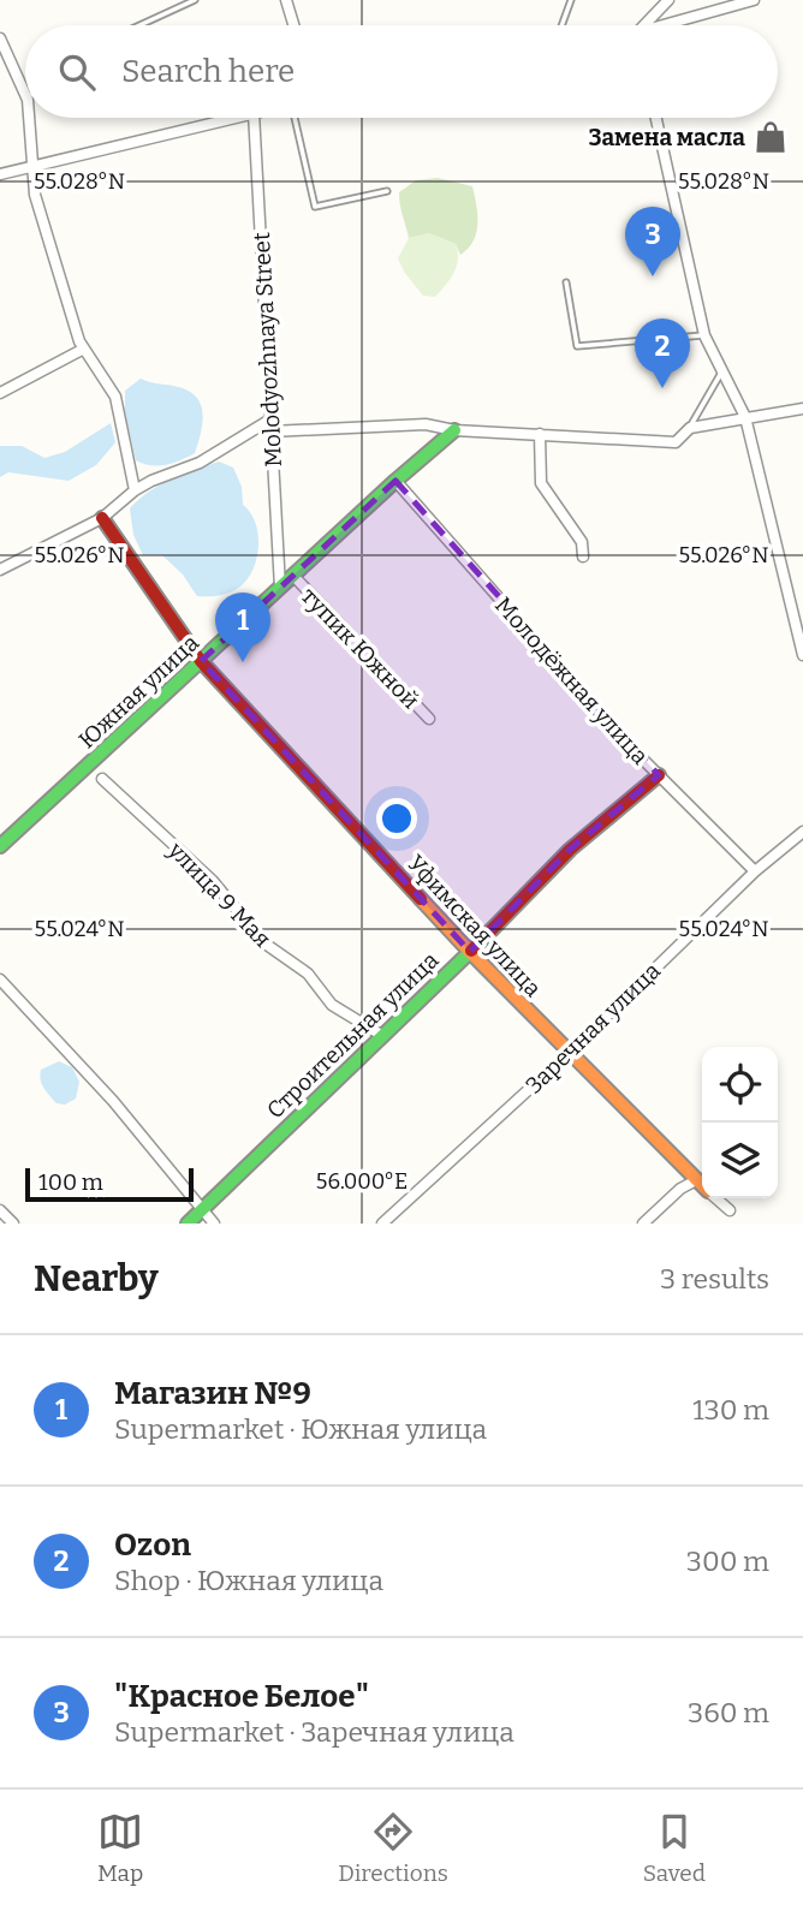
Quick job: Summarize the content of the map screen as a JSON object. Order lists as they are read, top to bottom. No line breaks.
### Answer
{"streets":{"street":["Molodyozhnaya Street","тупик Южной","Молодёжная улица","Южная улица","улица 9 Мая","Уфимская улица","Заречная улица","Строительная улица"]},"crossings":[["Molodyozhnaya Street","Южная улица"],["тупик Южной","Южная улица"],["Молодёжная улица","Южная улица"],["Молодёжная улица","Заречная улица"],["Молодёжная улица","Строительная улица"],["Южная улица","Уфимская улица"],["улица 9 Мая","Строительная улица"],["Уфимская улица","Заречная улица"],["Уфимская улица","Строительная улица"]],"places":{"shop":["Замена масла"]},"scale_bar":"100 m","page":{"search":"Search here","pins":["3","2","1"],"scale":"100 m","heading":["Nearby","3 results"],"list":[{"mark":"1","name":"Магазин №9","note":"Supermarket · Южная улица","value":"130 m"},{"mark":"2","name":"Ozon","note":"Shop · Южная улица","value":"300 m"},{"mark":"3","name":"\"Красное Белое\"","note":"Supermarket · Заречная улица","value":"360 m"}],"nav":["Map","Directions","Saved"]},"coordinates":["55.028°N","55.026°N","55.024°N","56.000°E"]}
